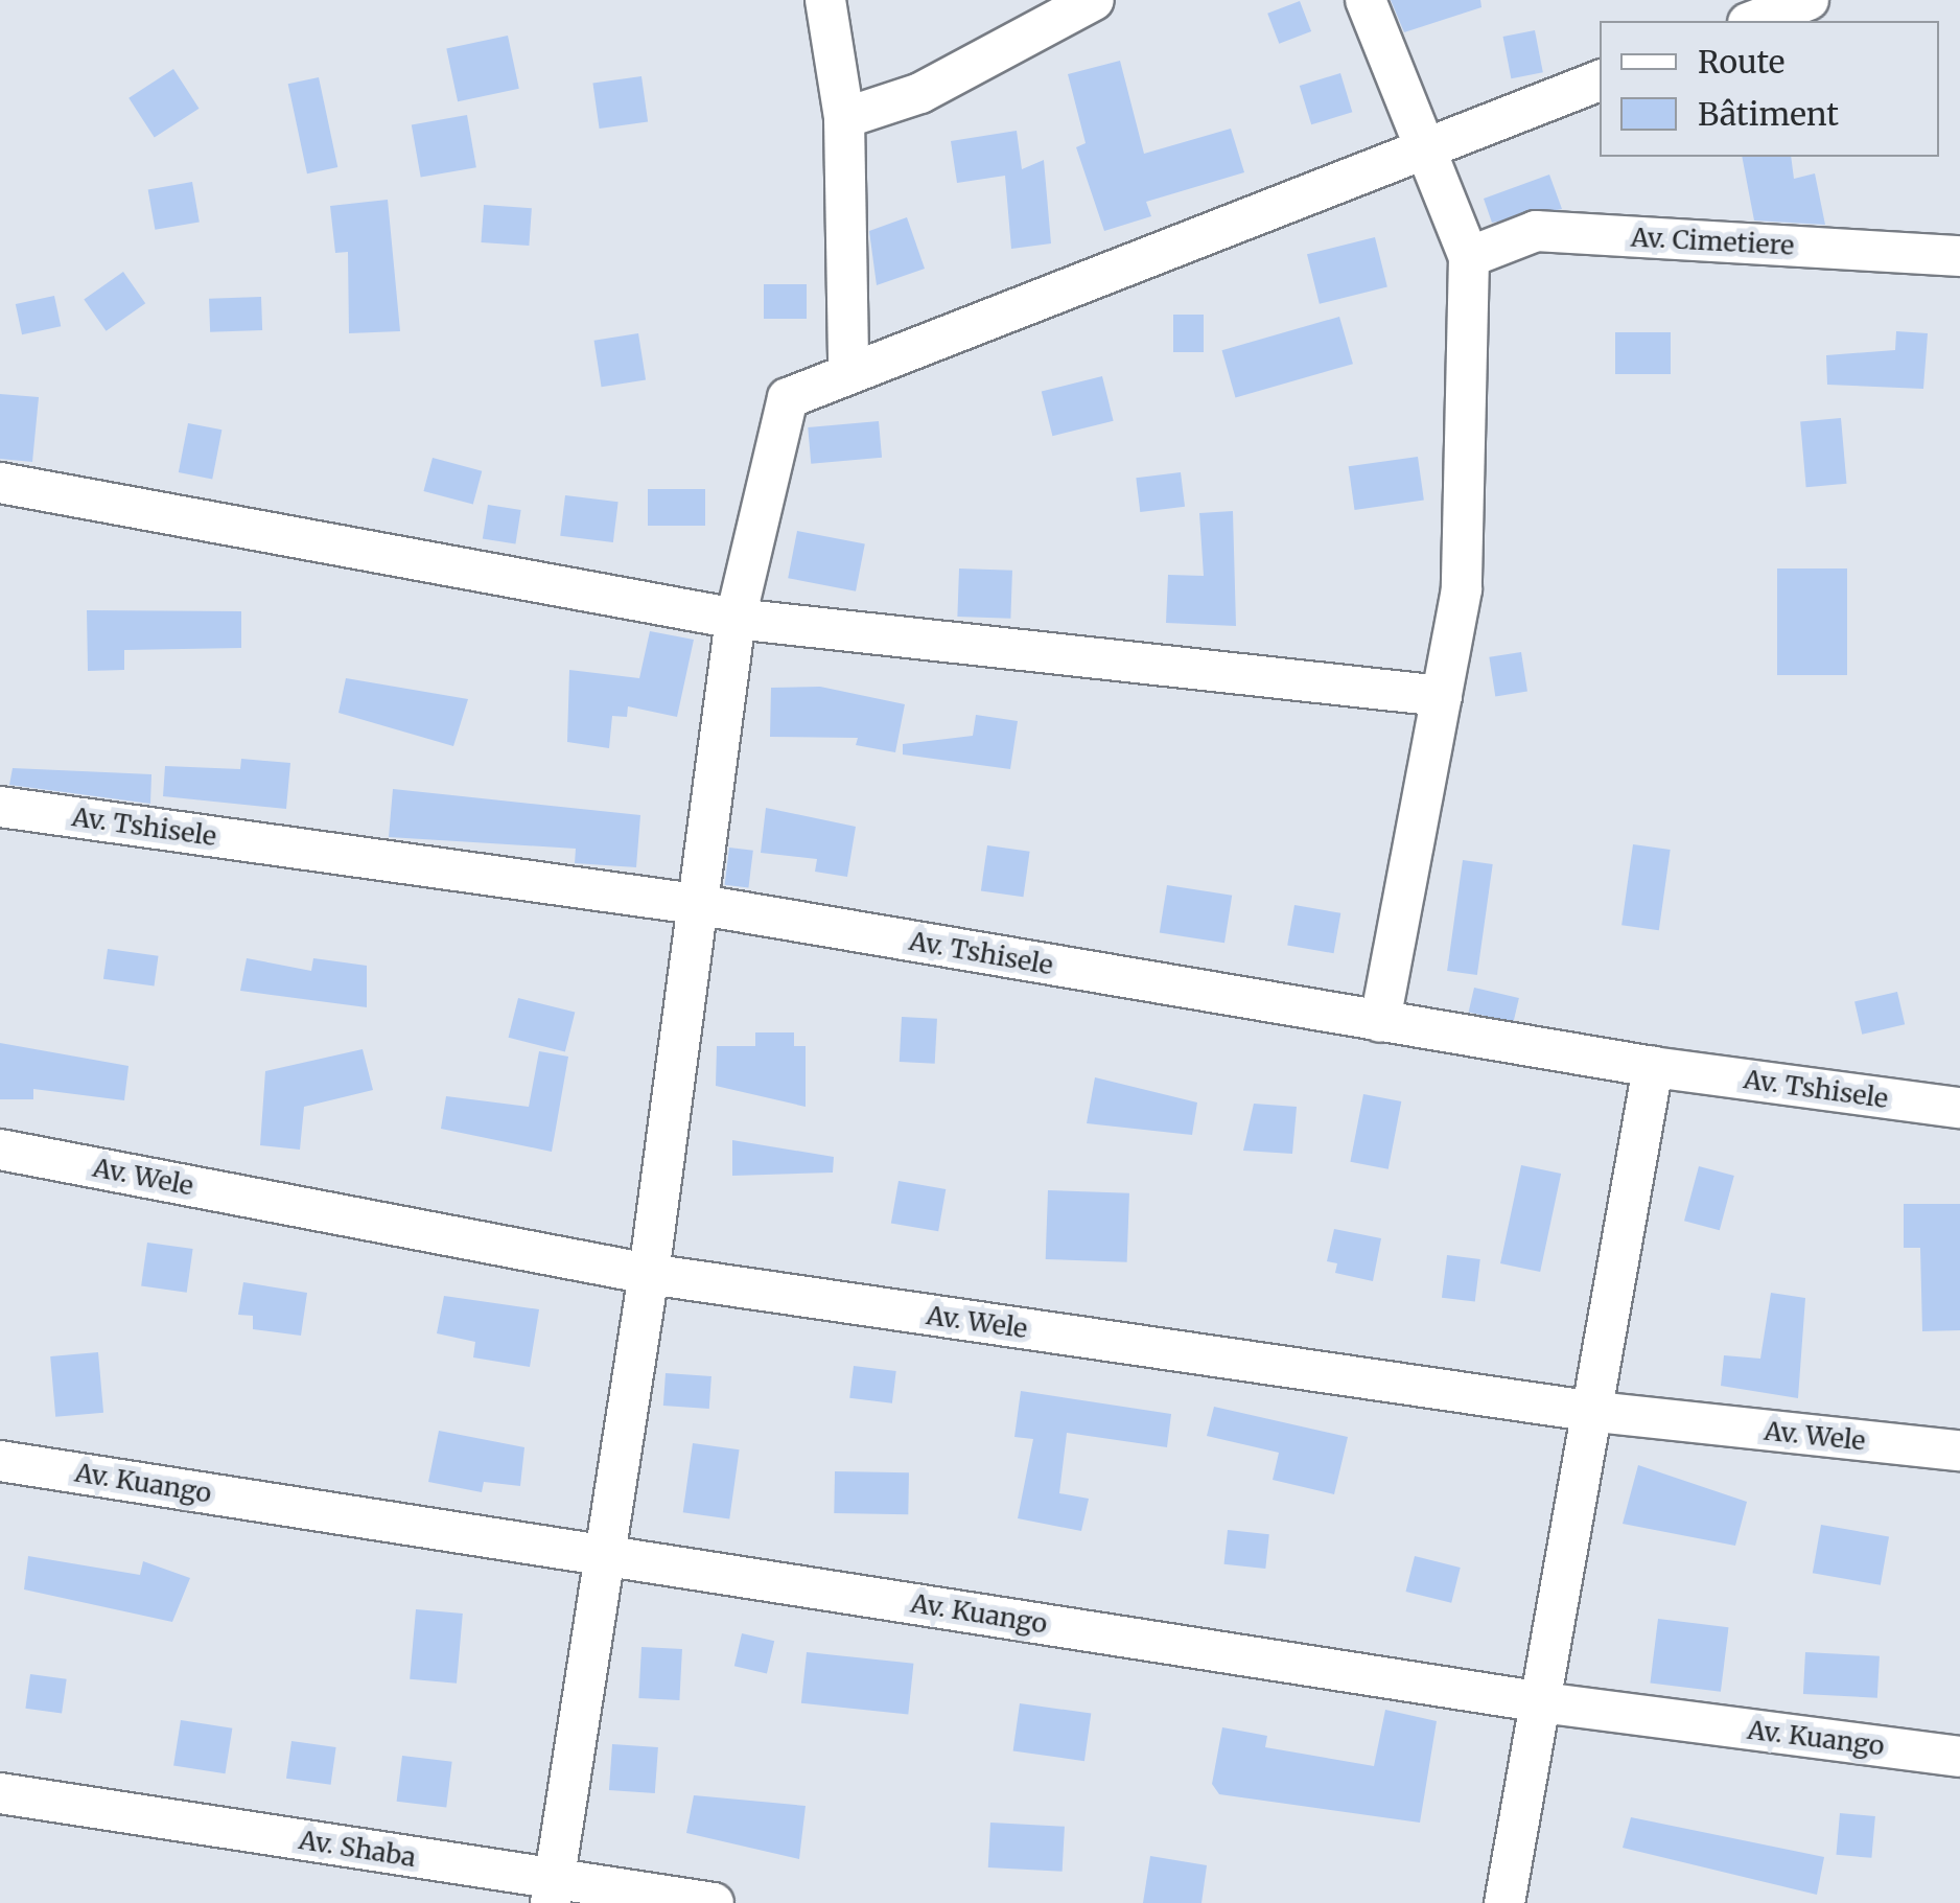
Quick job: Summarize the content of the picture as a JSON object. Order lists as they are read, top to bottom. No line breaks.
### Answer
{"streets":{"street":["Av. Cimetiere","Av. Tshisele","Av. Wele","Av. Kuango","Av. Shaba"]},"legend":["Route","Bâtiment"]}
